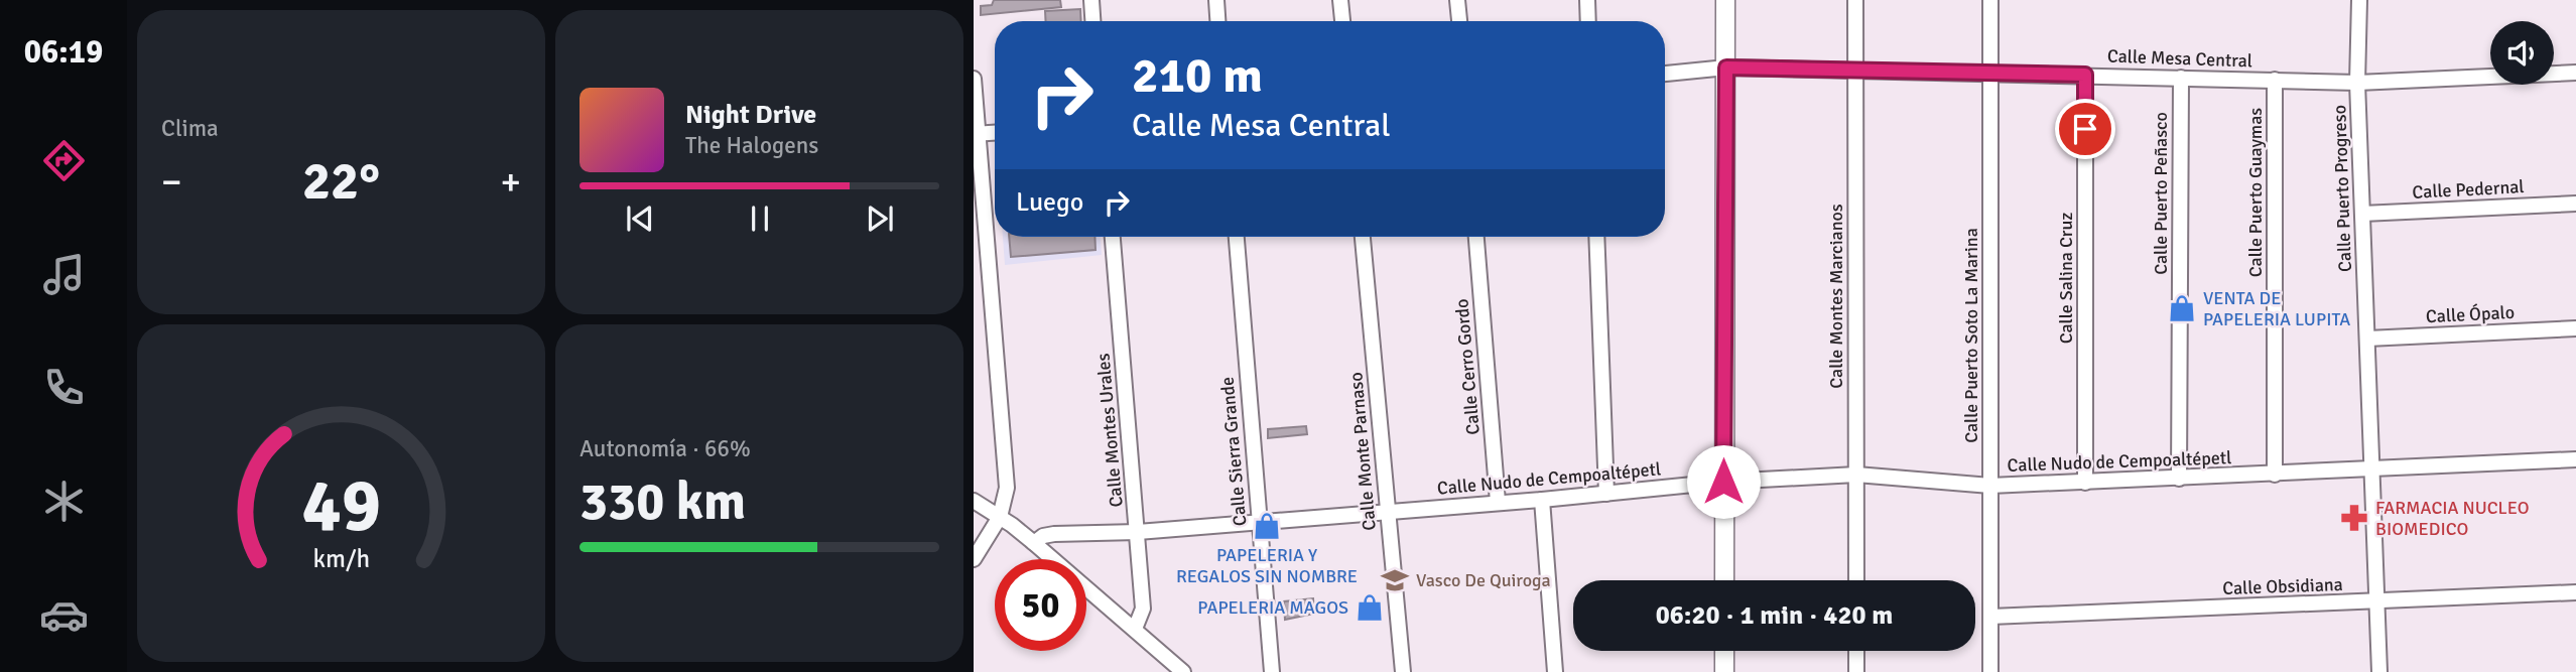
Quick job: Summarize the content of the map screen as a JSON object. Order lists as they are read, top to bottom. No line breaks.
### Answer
{"streets":{"street":["Calle Mesa Central","Calle Puerto Progreso","Calle Pedernal","Calle Puerto Guaymas","Calle Puerto Peñasco","Calle Salina Cruz","Calle Montes Marcianos","Calle Ópalo","Calle Puerto Soto La Marina","Calle Cerro Gordo","Calle Montes Urales","Calle Sierra Grande","Calle Monte Parnaso","Calle Nudo de Cempoaltépetl","Calle Obsidiana"]},"crossings":[["Calle Mesa Central","Calle Puerto Progreso"],["Calle Mesa Central","Calle Puerto Guaymas"],["Calle Mesa Central","Calle Puerto Peñasco"],["Calle Mesa Central","Calle Salina Cruz"],["Calle Mesa Central","Calle Montes Marcianos"],["Calle Mesa Central","Calle Puerto Soto La Marina"],["Calle Puerto Progreso","Calle Pedernal"],["Calle Puerto Progreso","Calle Ópalo"],["Calle Puerto Progreso","Calle Nudo de Cempoaltépetl"],["Calle Puerto Progreso","Calle Obsidiana"],["Calle Puerto Guaymas","Calle Nudo de Cempoaltépetl"],["Calle Puerto Peñasco","Calle Nudo de Cempoaltépetl"],["Calle Salina Cruz","Calle Nudo de Cempoaltépetl"],["Calle Montes Marcianos","Calle Nudo de Cempoaltépetl"],["Calle Puerto Soto La Marina","Calle Nudo de Cempoaltépetl"],["Calle Puerto Soto La Marina","Calle Obsidiana"],["Calle Cerro Gordo","Calle Nudo de Cempoaltépetl"],["Calle Montes Urales","Calle Nudo de Cempoaltépetl"],["Calle Sierra Grande","Calle Nudo de Cempoaltépetl"],["Calle Monte Parnaso","Calle Nudo de Cempoaltépetl"]],"places":{"shop":["VENTA DE PAPELERIA LUPITA","PAPELERIA Y REGALOS SIN NOMBRE","PAPELERIA MAGOS"],"pharmacy":["FARMACIA NUCLEO BIOMEDICO"],"school or university":["Vasco De Quiroga"]},"page":{"tabs":"06:19","tile":["Clima",["Autonomía · 66%","330 km"]],"turn":["210 m","Calle Mesa Central"],"song":["Night Drive","The Halogens"],"heat":["−","22°","+"],"then":"Luego","limit":"50","trip":"06:20 · 1 min · 420 m","gauge":["49","km/h"]}}
